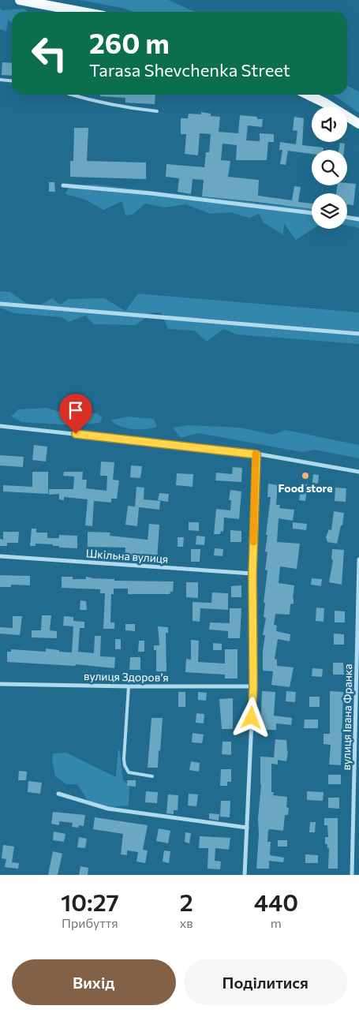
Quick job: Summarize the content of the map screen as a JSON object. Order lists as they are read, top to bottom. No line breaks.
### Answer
{"streets":{"street":["Шкільна вулиця","вулиця Здоровʼя","вулиця Івана Франка"]},"places":["Food store"],"page":{"turn":["260 m","Tarasa Shevchenka Street"],"eta":["10:27","Прибуття","2","хв","440","m"],"buttons":["Вихід","Поділитися"]}}
